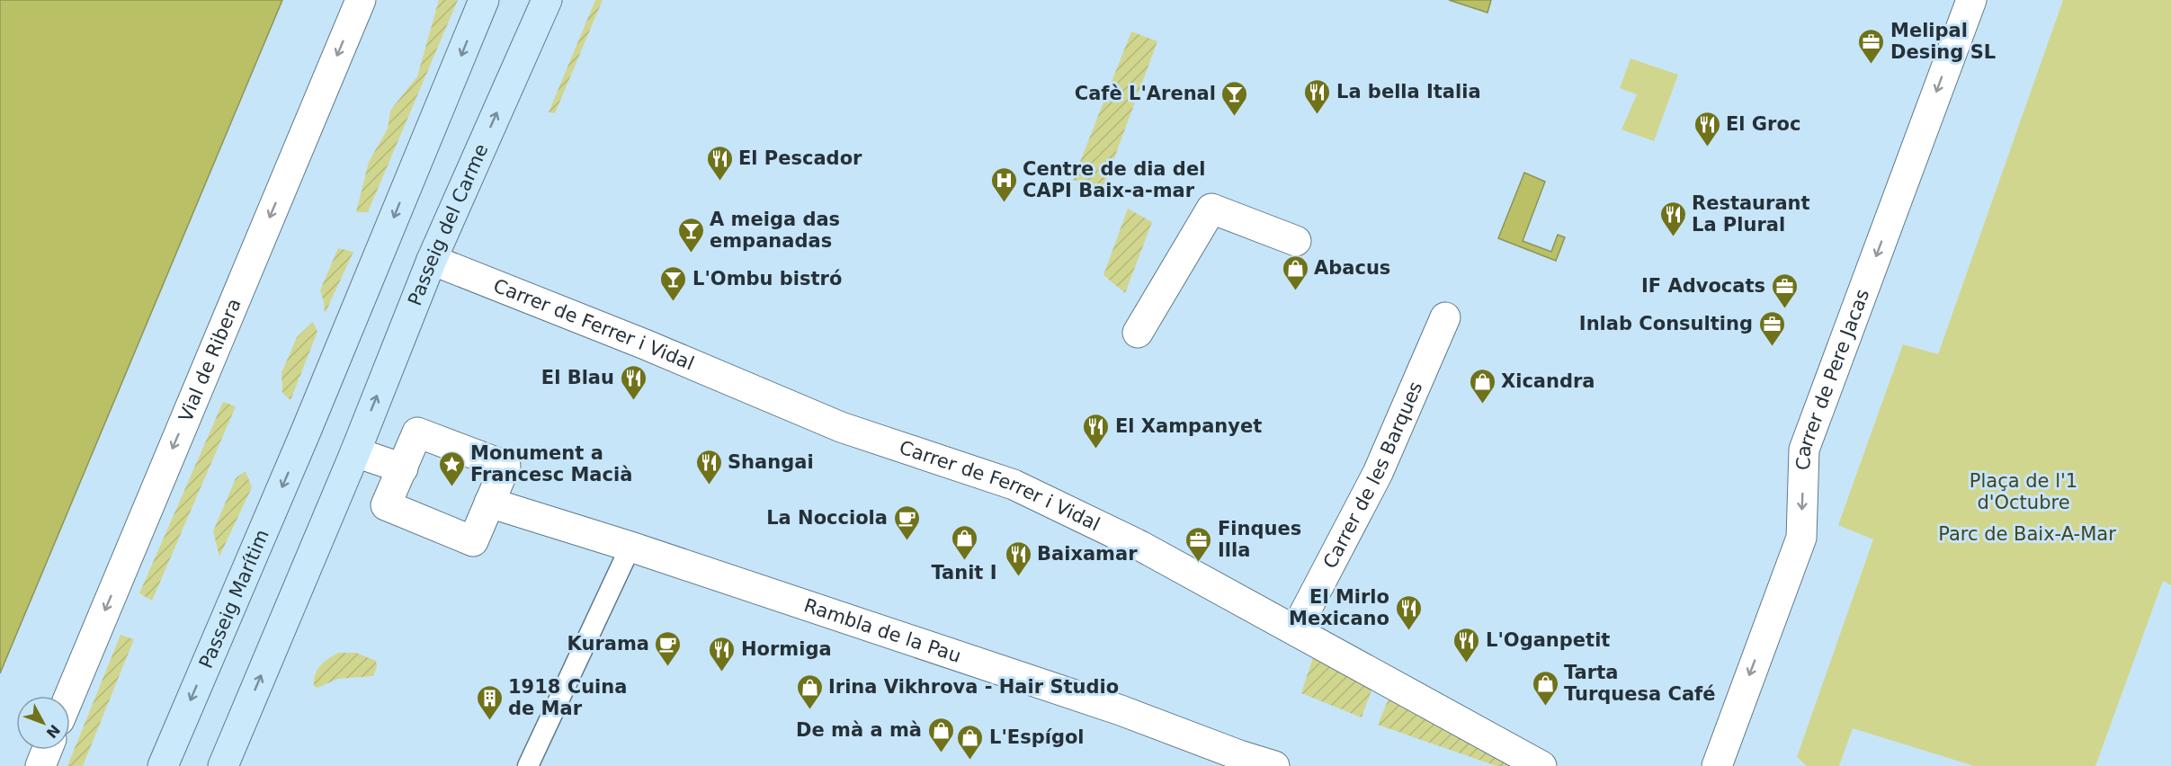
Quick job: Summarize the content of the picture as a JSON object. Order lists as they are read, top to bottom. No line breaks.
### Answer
{"streets":{"street":["Passeig del Carme","Carrer de Ferrer i Vidal","Vial de Ribera","Carrer de Pere Jacas","Carrer de les Barques","Passeig Marítim","Rambla de la Pau"]},"crossings":[["Passeig del Carme","Carrer de Ferrer i Vidal"],["Carrer de Ferrer i Vidal","Carrer de les Barques"]],"one_way":["Passeig del Carme","Carrer de Pere Jacas"],"parks":["Plaça de l'1 d'Octubre","Parc de Baix-A-Mar"],"places":{"office":["Melipal Desing SL","IF Advocats","Inlab Consulting","Finques Illa"],"restaurant":["La bella Italia","El Groc","El Pescador","Restaurant La Plural","El Blau","El Xampanyet","Shangai","Baixamar","El Mirlo Mexicano","L'Oganpetit","Hormiga"],"bar":["Cafè L'Arenal","A meiga das empanadas","L'Ombu bistró"],"hospital":["Centre de dia del CAPI Baix-a-mar"],"shop":["Abacus","Xicandra","Tanit I","Tarta Turquesa Café","Irina Vikhrova - Hair Studio","De mà a mà","L'Espígol"],"place":["Monument a Francesc Macià"],"cafe":["La Nocciola","Kurama"],"building":["1918 Cuina de Mar"]},"north":"bottom right"}
